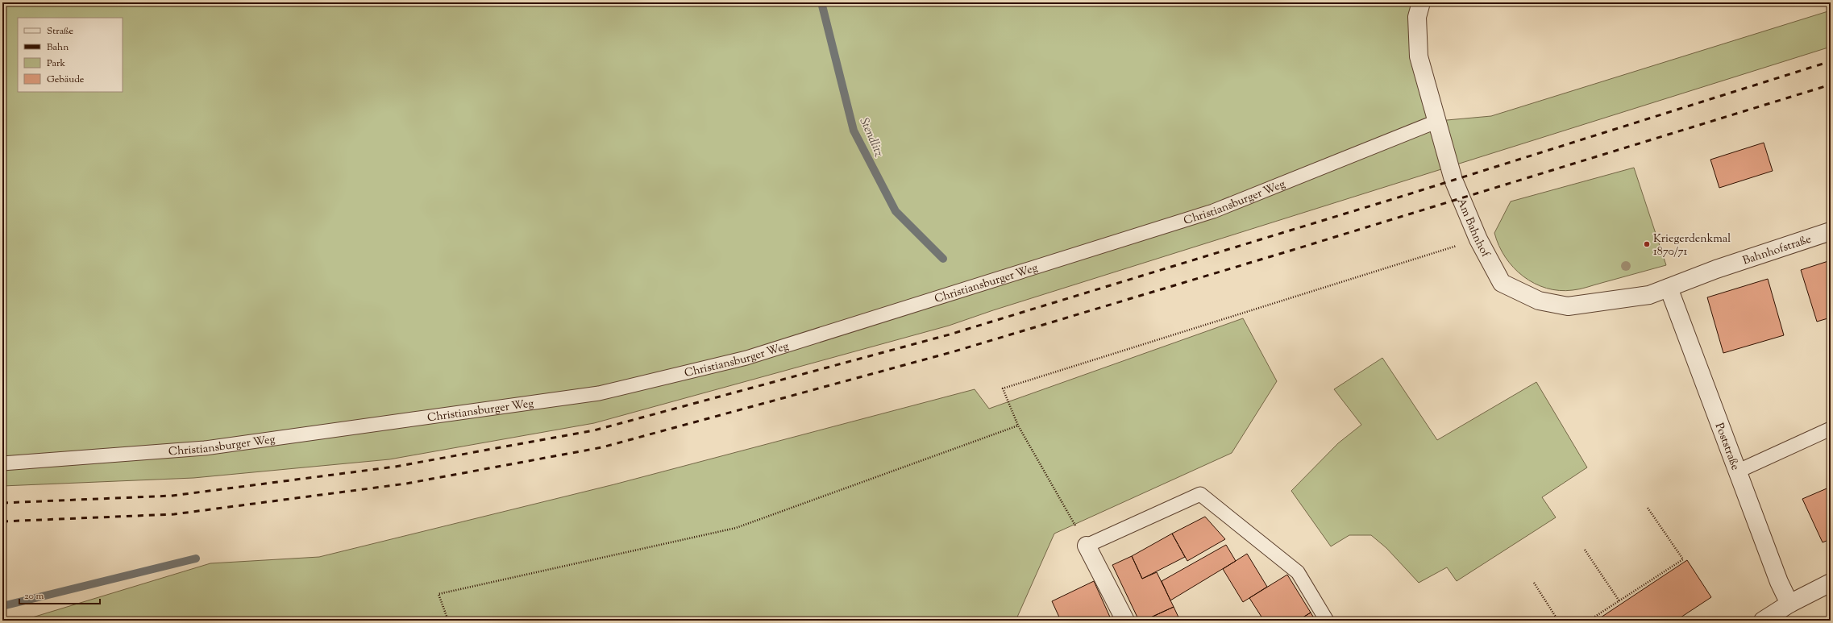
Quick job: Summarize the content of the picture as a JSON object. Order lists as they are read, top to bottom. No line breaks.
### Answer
{"streets":{"street":["Am Bahnhof","Bahnhofstraße","Poststraße"],"lane":["Christiansburger Weg"]},"crossings":[["Christiansburger Weg","Am Bahnhof"],["Am Bahnhof","Bahnhofstraße"],["Am Bahnhof","Poststraße"],["Bahnhofstraße","Poststraße"]],"water":["Stendlitz"],"places":["Kriegerdenkmal 1870/71"],"legend":["Straße","Bahn","Park","Gebäude"],"scale_bar":"20 m"}
